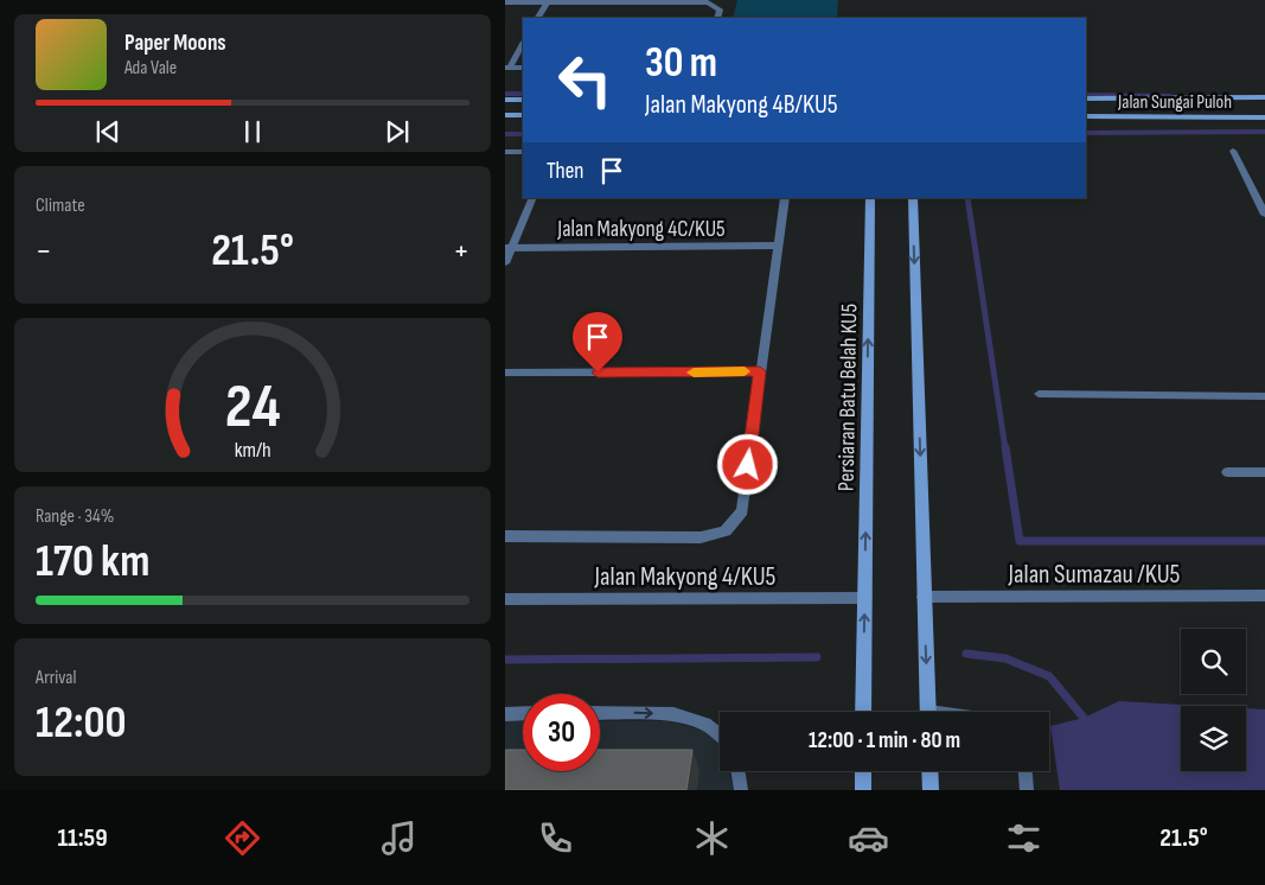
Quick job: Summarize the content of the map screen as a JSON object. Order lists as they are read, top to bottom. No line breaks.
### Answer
{"streets":{"street":["Jalan Sungai Puloh","Jalan Makyong 4C/KU5","Persiaran Batu Belah KU5","Jalan Sumazau /KU5","Jalan Makyong 4/KU5"]},"crossings":[["Persiaran Batu Belah KU5","Jalan Makyong 4/KU5"]],"page":{"turn":["30 m","Jalan Makyong 4B/KU5"],"song":["Paper Moons","Ada Vale"],"then":"Then","tile":["Climate",["Range · 34%","170 km"],["Arrival","12:00"]],"heat":["−","21.5°","+"],"limit":"30","trip":"12:00 · 1 min · 80 m","tabs":["11:59","21.5°"],"gauge":["24","km/h"]}}
